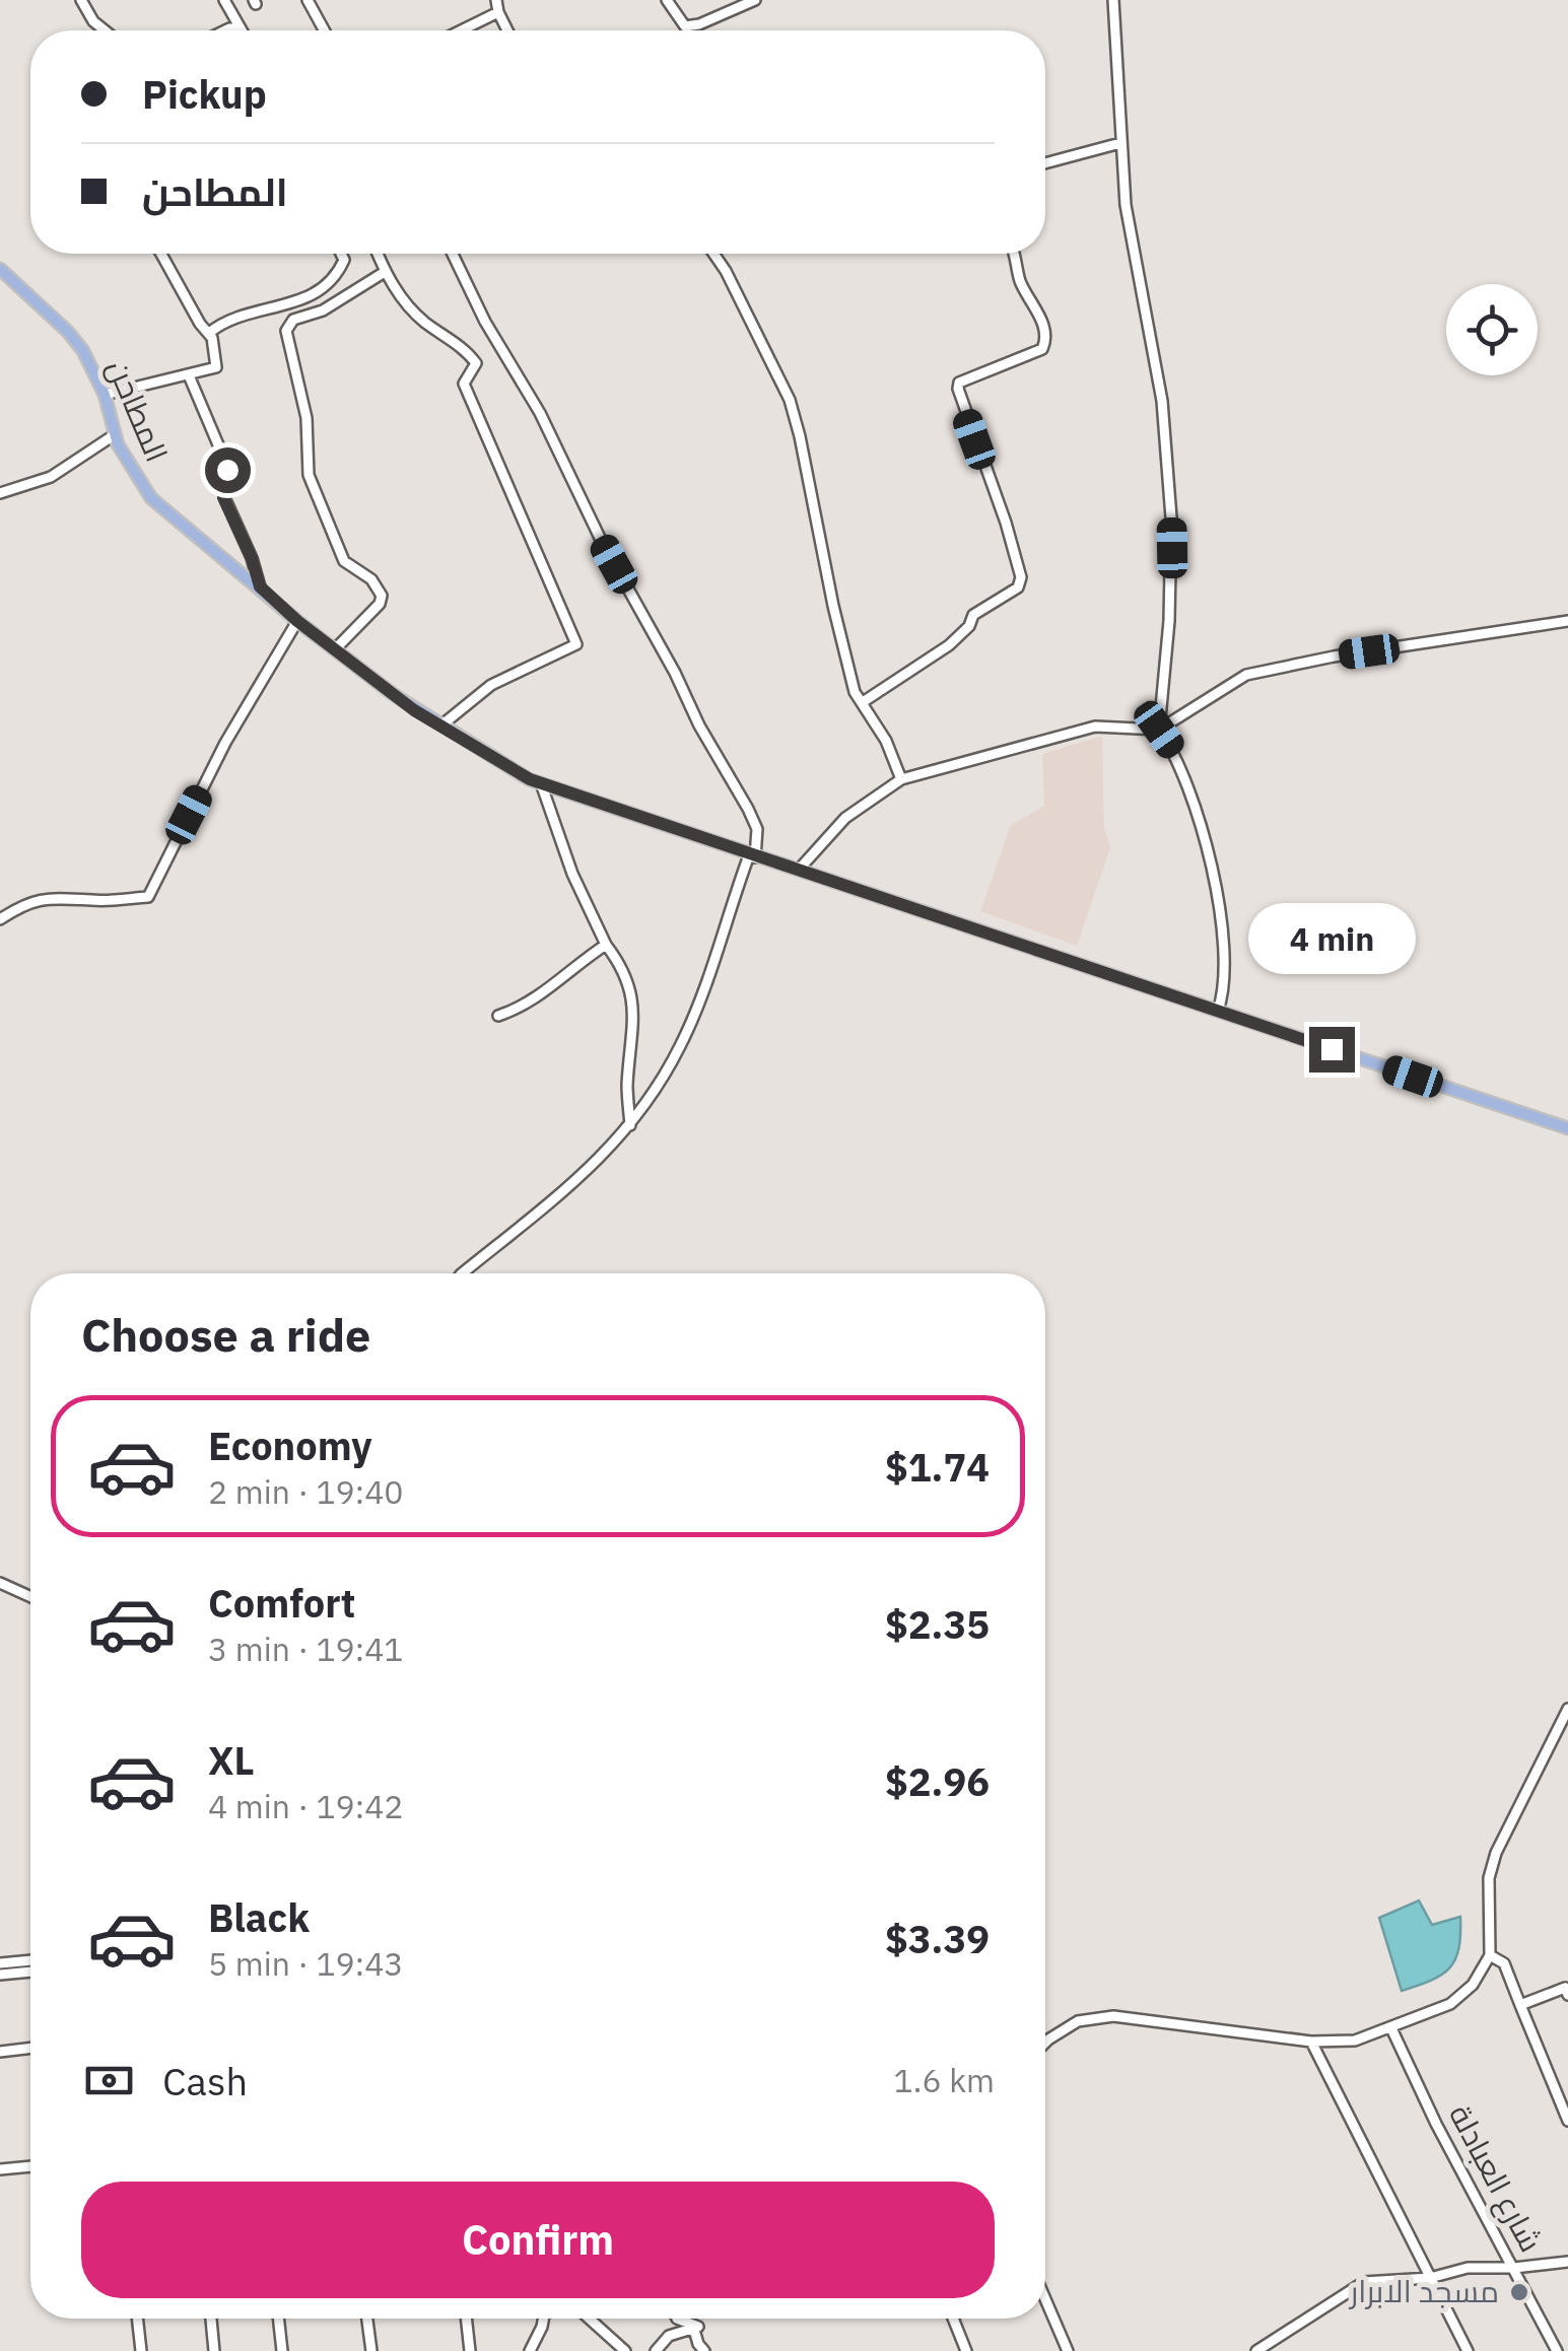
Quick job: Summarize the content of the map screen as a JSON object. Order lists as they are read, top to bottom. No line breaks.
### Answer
{"streets":{"main road":["المطاحن"],"street":["شارع العبادلة"]},"places":["مسجد الابرار"],"page":{"banner":["Pickup","المطاحن"],"bubble":"4 min","heading":"Choose a ride","list":[{"name":"Economy","note":"2 min · 19:40","value":"$1.74"},{"name":"Comfort","note":"3 min · 19:41","value":"$2.35"},{"name":"XL","note":"4 min · 19:42","value":"$2.96"},{"name":"Black","note":"5 min · 19:43","value":"$3.39"}],"pay":["Cash","1.6 km"],"buttons":"Confirm"}}
